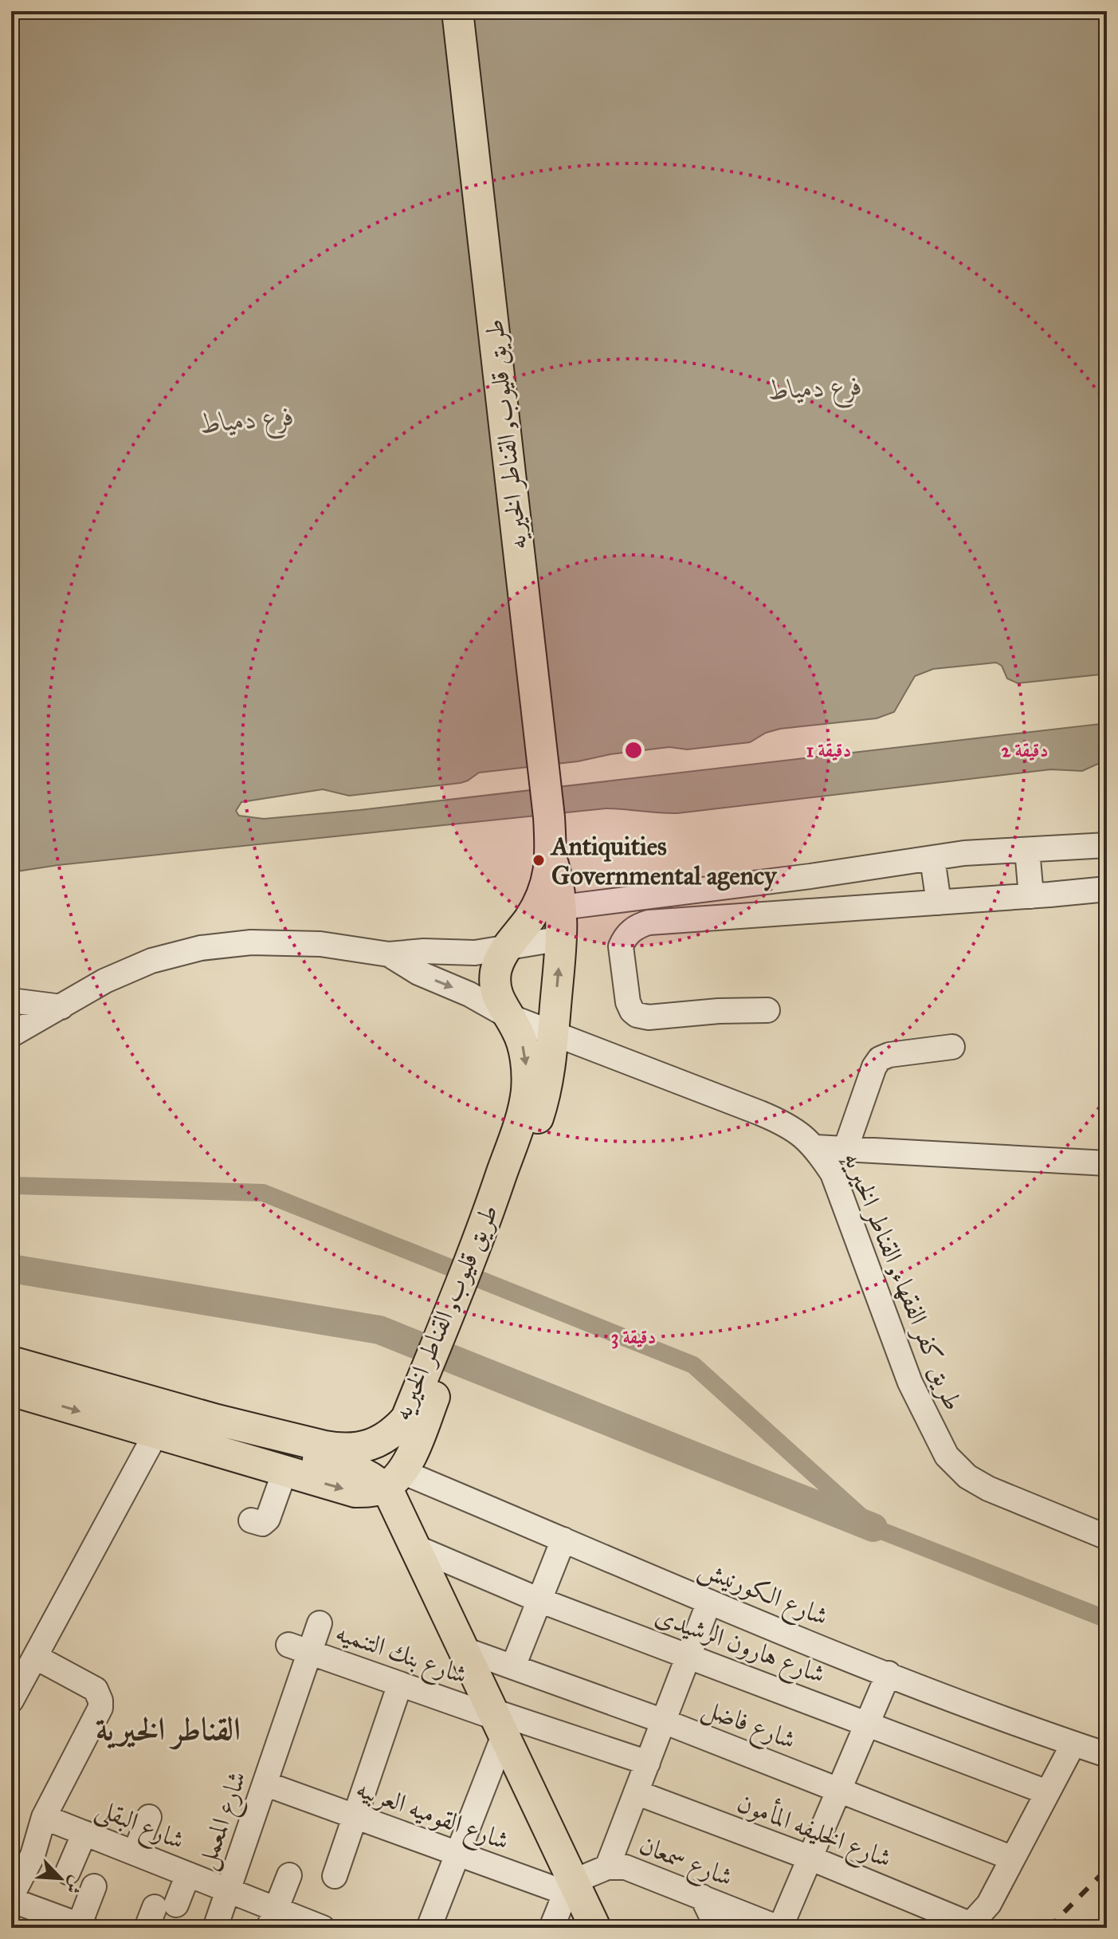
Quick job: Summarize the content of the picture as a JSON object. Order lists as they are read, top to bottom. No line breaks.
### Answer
{"streets":{"main road":["طريق قليوب, القناطر الخيريه"],"street":["طريق كفر الفقهاء, القناطر الخيريه","شارع الكورنيش","شارع هارون الرشيدى","شارع بنك التنميه","شارع فاضل","شارع القوميه العربيه","شارع المعمل","شارع البقلى","شارع الخليفه المأمون","شارع سمعان"]},"crossings":[["طريق قليوب, القناطر الخيريه","طريق كفر الفقهاء, القناطر الخيريه"],["طريق قليوب, القناطر الخيريه","شارع الكورنيش"],["شارع بنك التنميه","شارع المعمل"],["شارع القوميه العربيه","شارع المعمل"],["شارع القوميه العربيه","شارع سمعان"],["شارع المعمل","شارع البقلى"]],"districts":["القناطر الخيرية"],"water":["فرع دمياط"],"places":["Antiquities Governmental agency"],"north":"bottom right","rings":["1 دقيقة","2 دقيقة","3 دقيقة"]}
